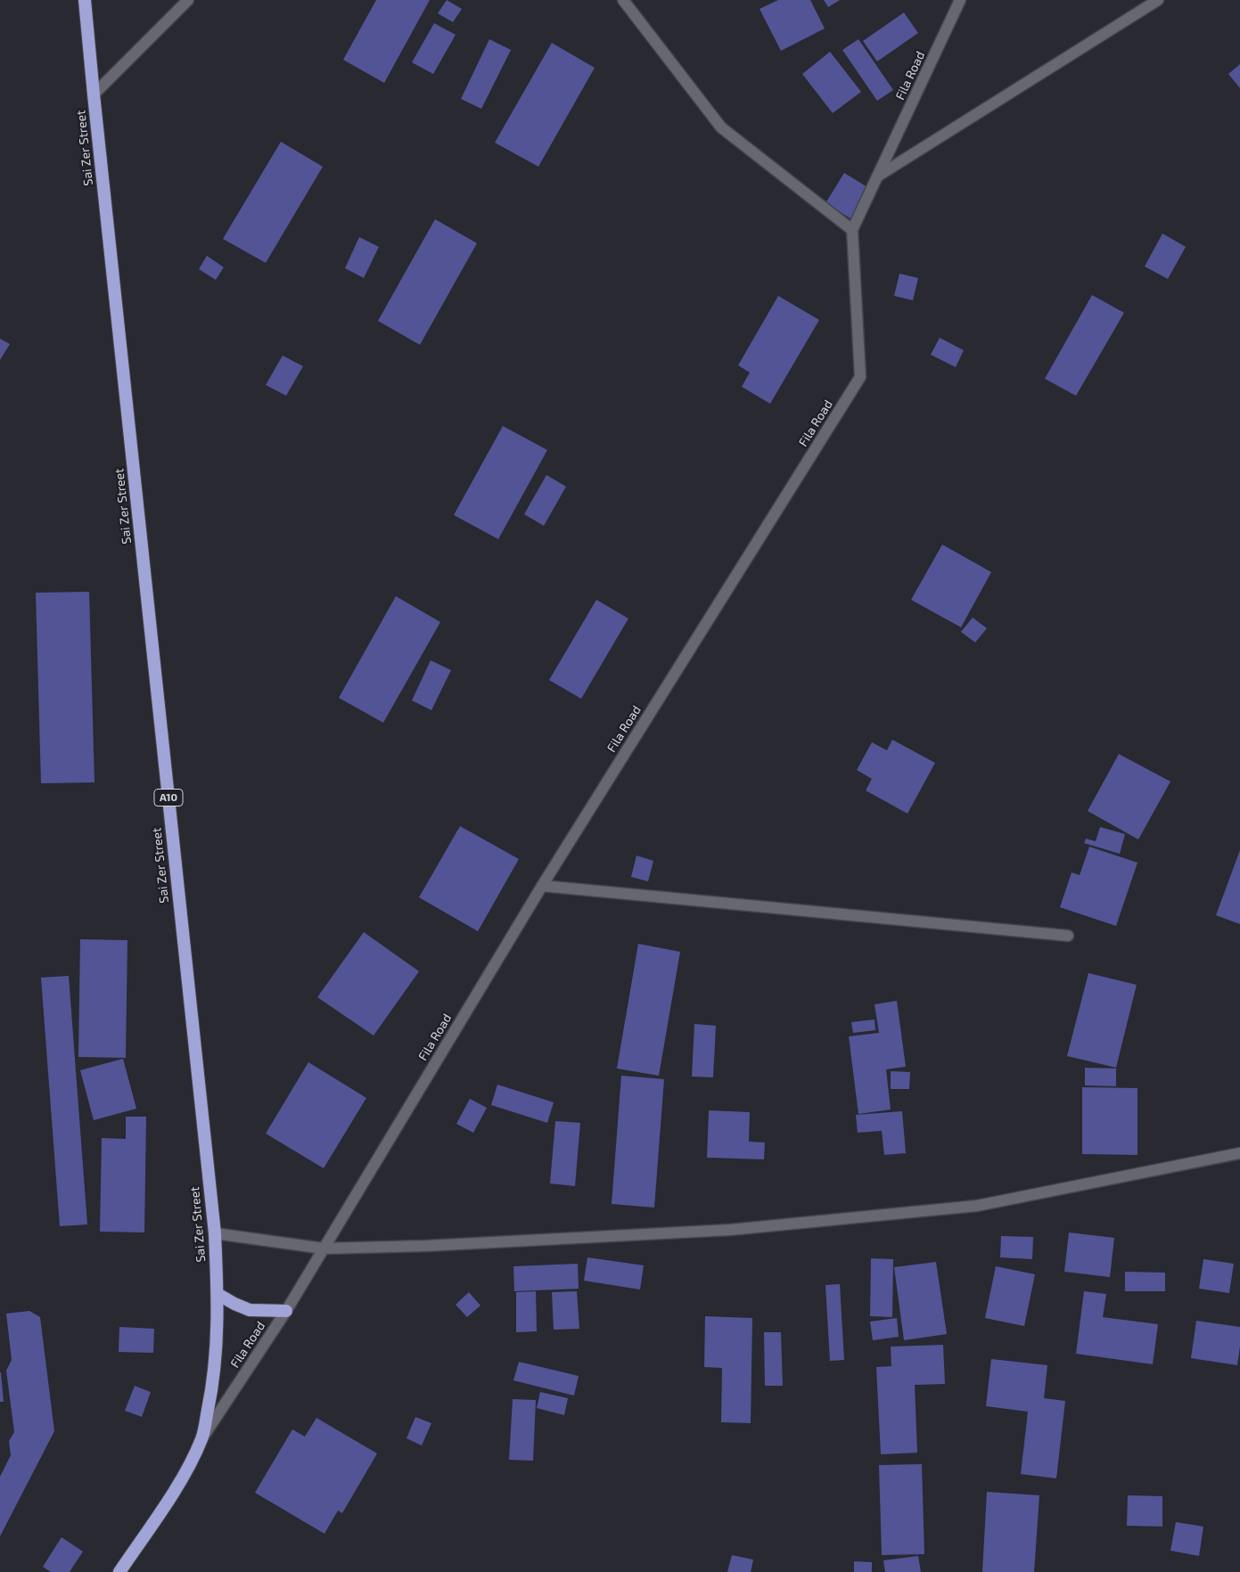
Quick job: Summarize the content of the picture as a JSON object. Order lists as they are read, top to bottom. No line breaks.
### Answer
{"streets":{"highway":["Sai Zer Street","A10"],"street":["Fila Road"]},"crossings":[["Fila Road","Sai Zer Street"]]}
